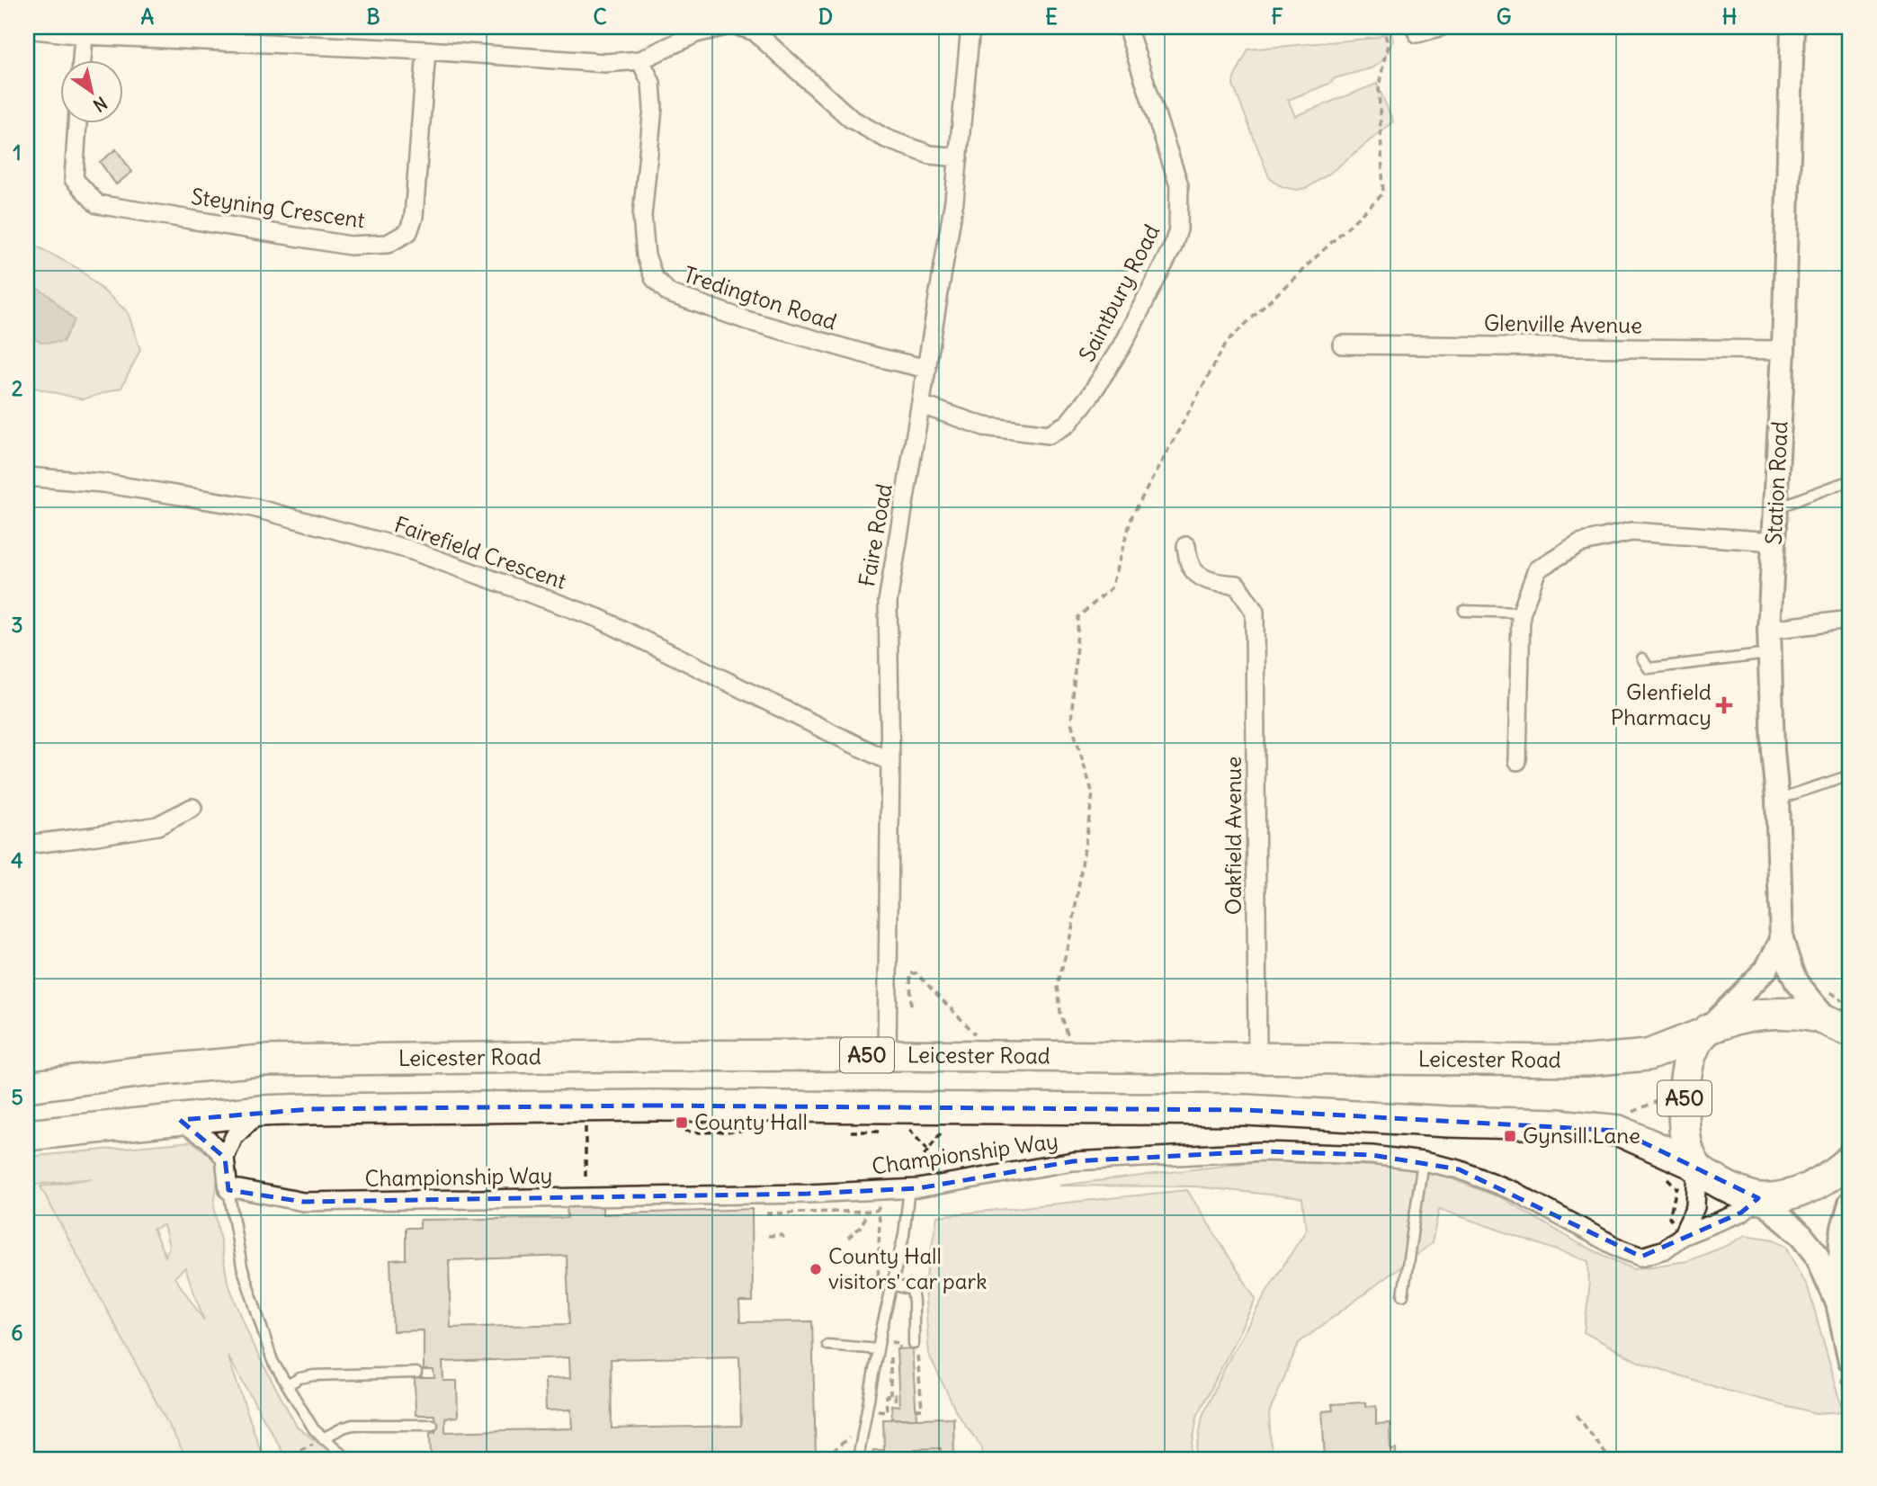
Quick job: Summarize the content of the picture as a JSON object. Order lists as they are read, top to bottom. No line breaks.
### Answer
{"streets":{"highway":["A50","Leicester Road"],"street":["Steyning Crescent","Saintbury Road","Tredington Road","Glenville Avenue","Station Road","Faire Road","Fairefield Crescent","Oakfield Avenue","Championship Way"]},"crossings":[["Saintbury Road","Faire Road"],["Tredington Road","Faire Road"],["Glenville Avenue","Station Road"],["Station Road","A50"],["Station Road","Leicester Road"],["Faire Road","Fairefield Crescent"],["Faire Road","Leicester Road"],["Oakfield Avenue","Leicester Road"],["A50","Leicester Road"],["A50","Championship Way"]],"places":{"health":["Glenfield Pharmacy"],"transit":["County Hall","Gynsill Lane"],"other":["County Hall visitors' car park"]},"north":"bottom right","grid":{"columns":["A","B","C","D","E","F","G","H"],"rows":["1","2","3","4","5","6"]}}
